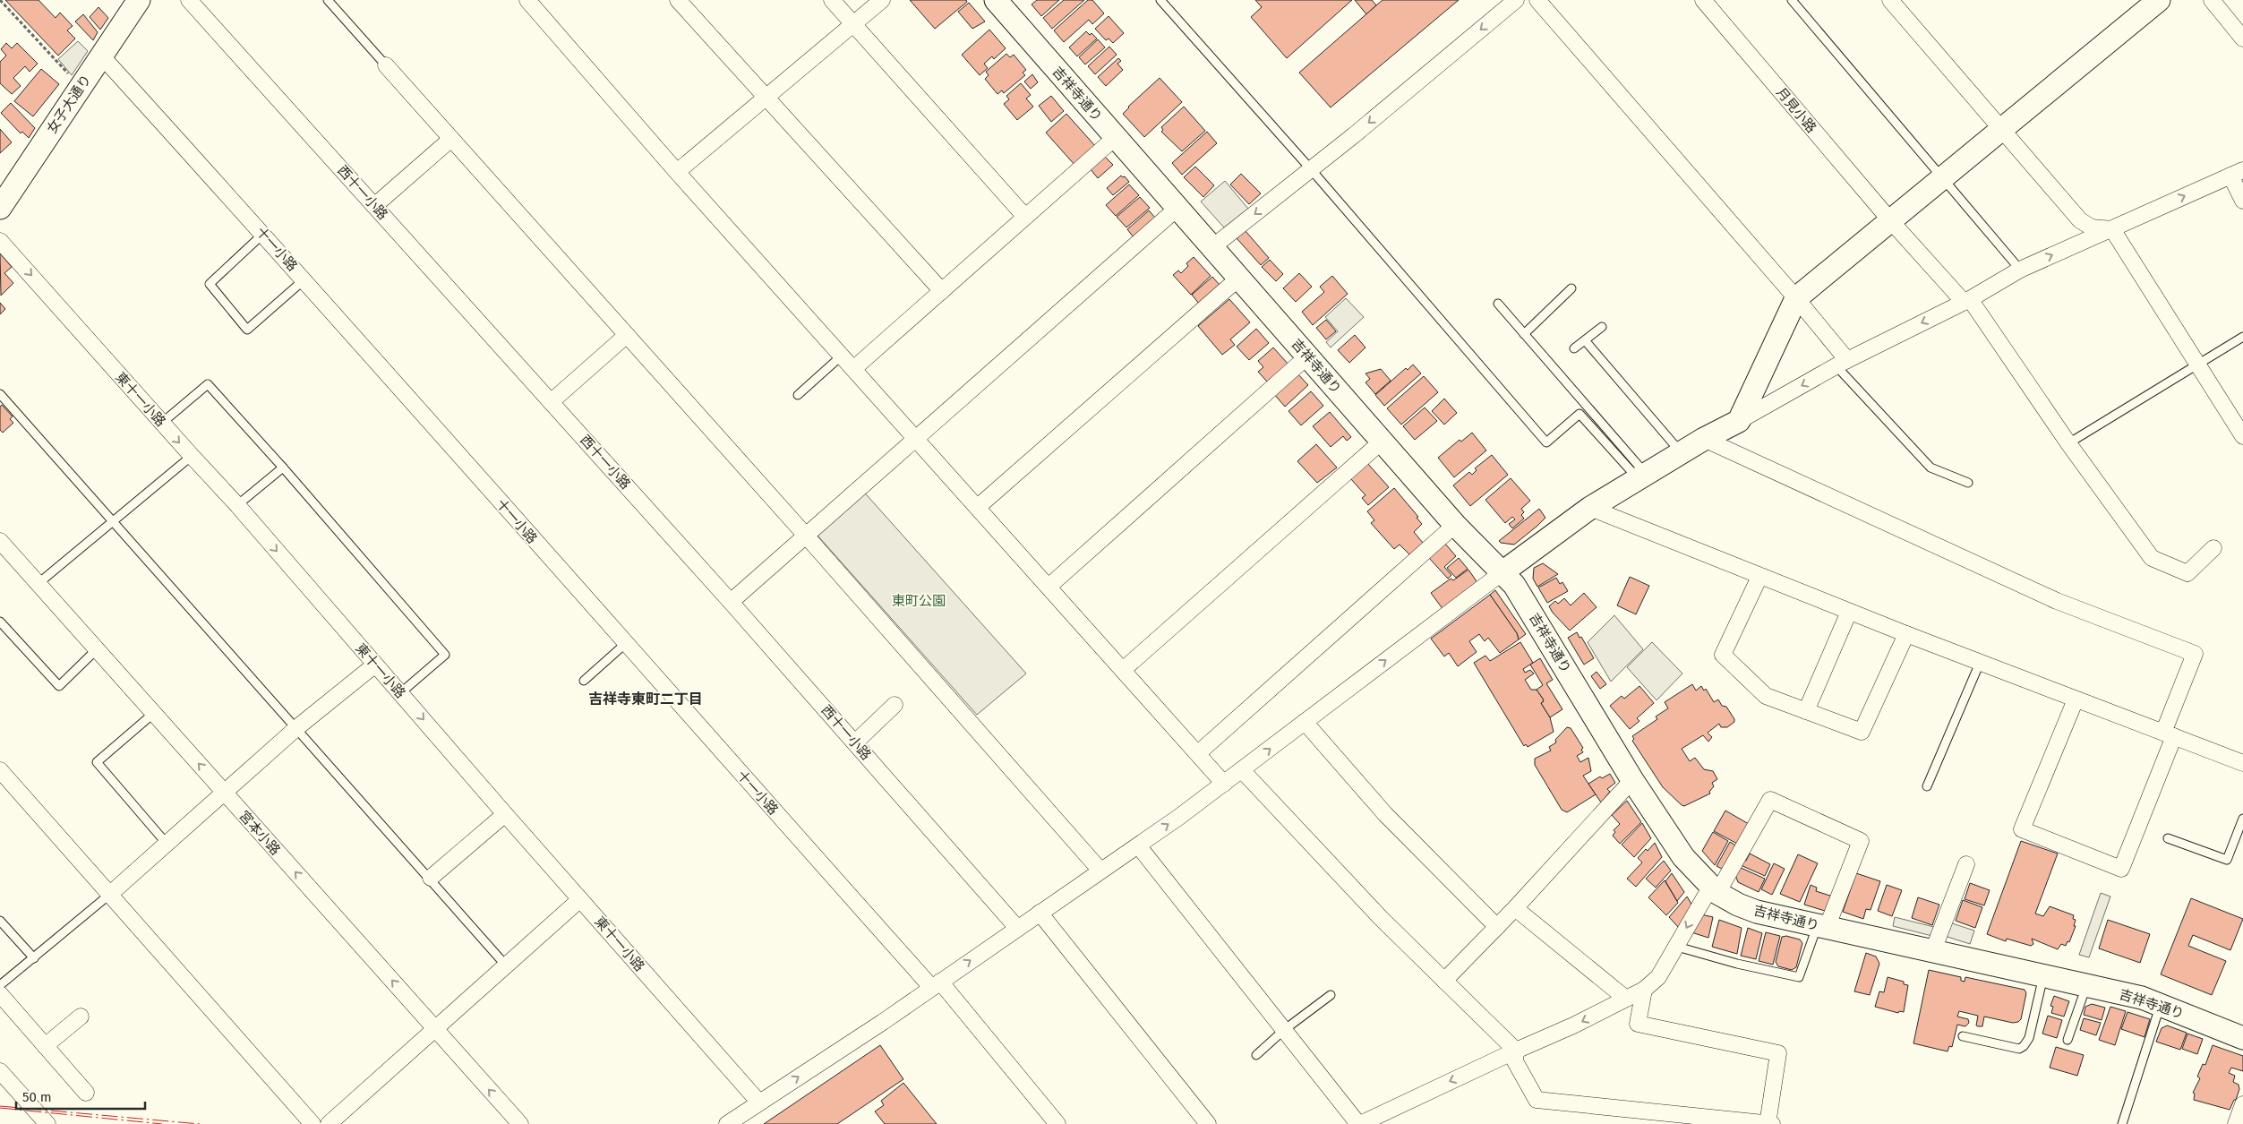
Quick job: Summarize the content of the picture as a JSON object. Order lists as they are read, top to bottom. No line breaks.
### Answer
{"streets":{"main road":["吉祥寺通り","女子大通り"],"street":["月見小路","西十一小路","十一小路","東十一小路","宮本小路"]},"crossings":[["女子大通り","十一小路"]],"one_way":["東十一小路","宮本小路"],"districts":["吉祥寺東町二丁目"],"parks":["東町公園"],"scale_bar":"50 m"}
